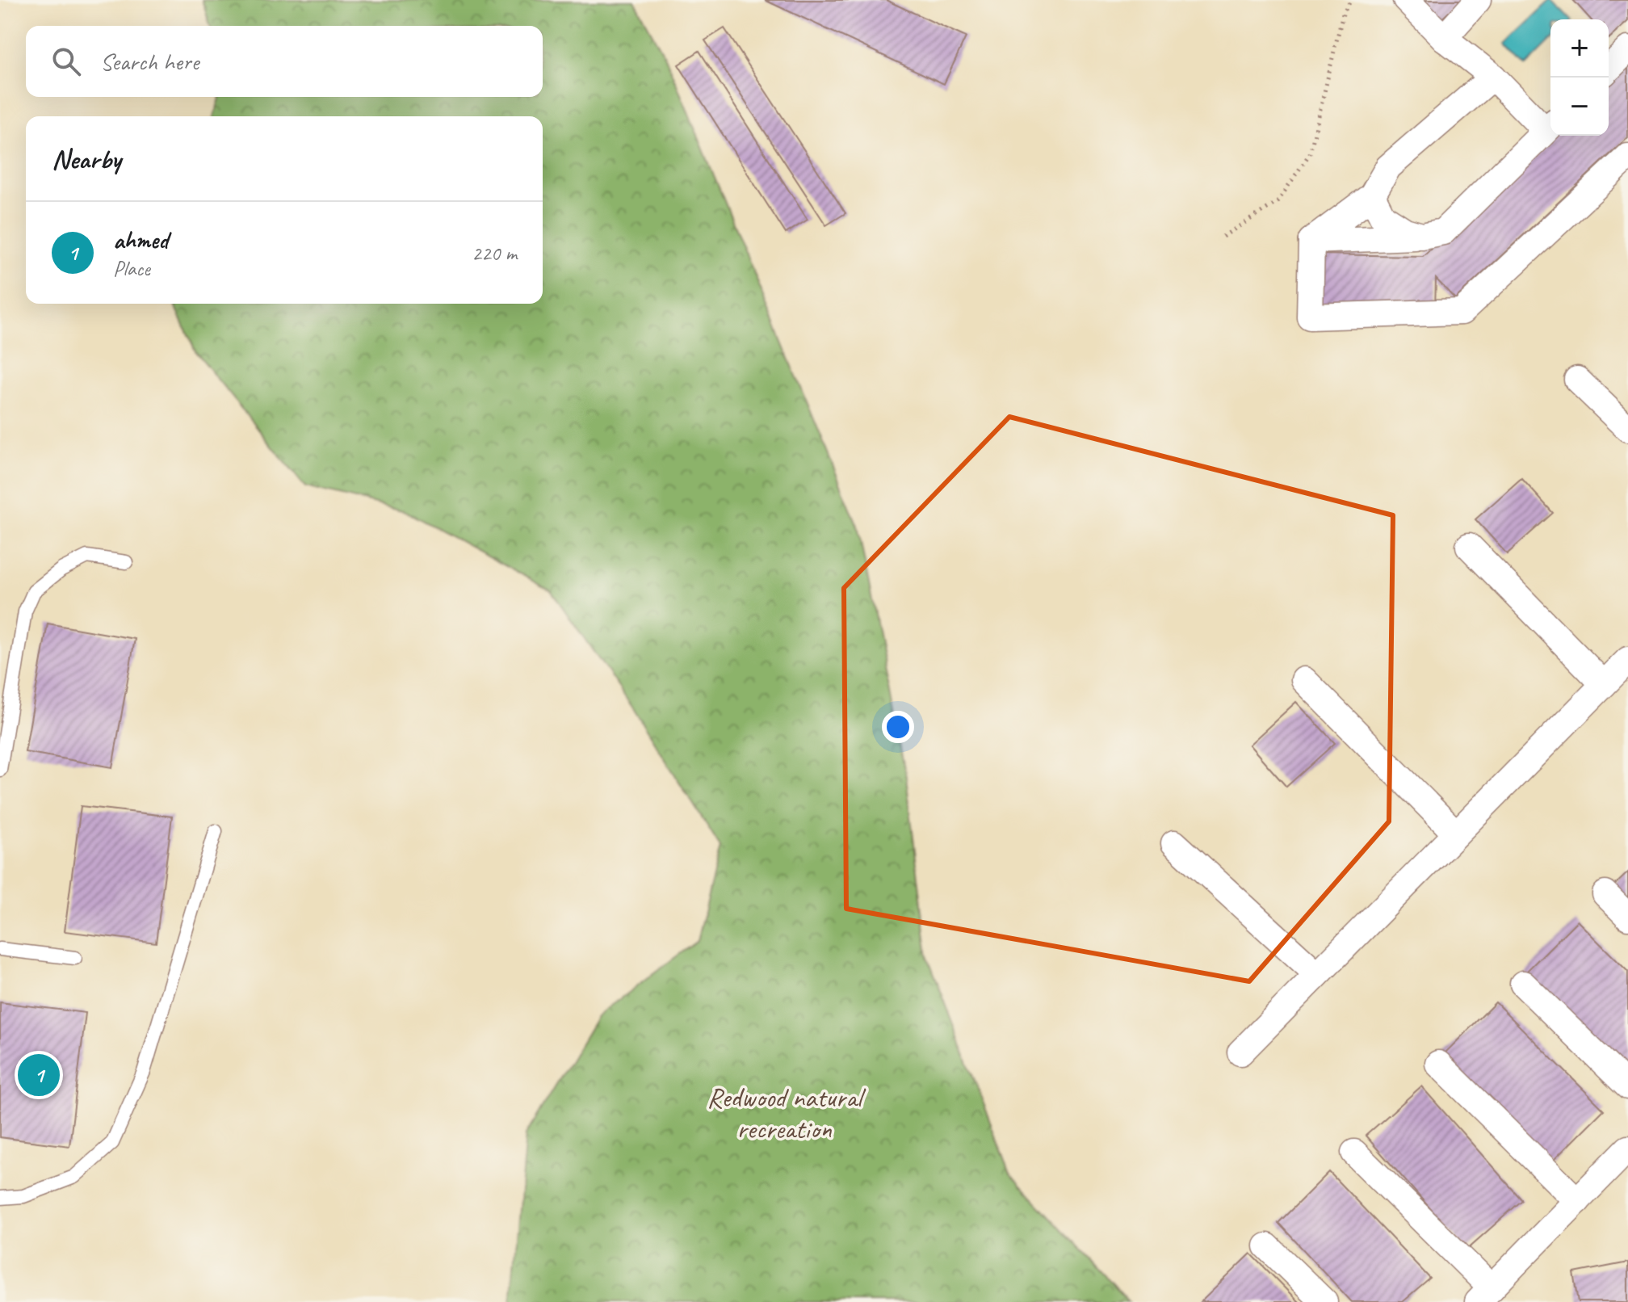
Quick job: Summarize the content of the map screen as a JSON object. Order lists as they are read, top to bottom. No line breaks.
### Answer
{"parks":["Redwood natural recreation"],"page":{"map_buttons":["+","−"],"search":"Search here","heading":"Nearby","list":[{"mark":"1","name":"ahmed","note":"Place","value":"220 m"}],"pins":"1"}}
